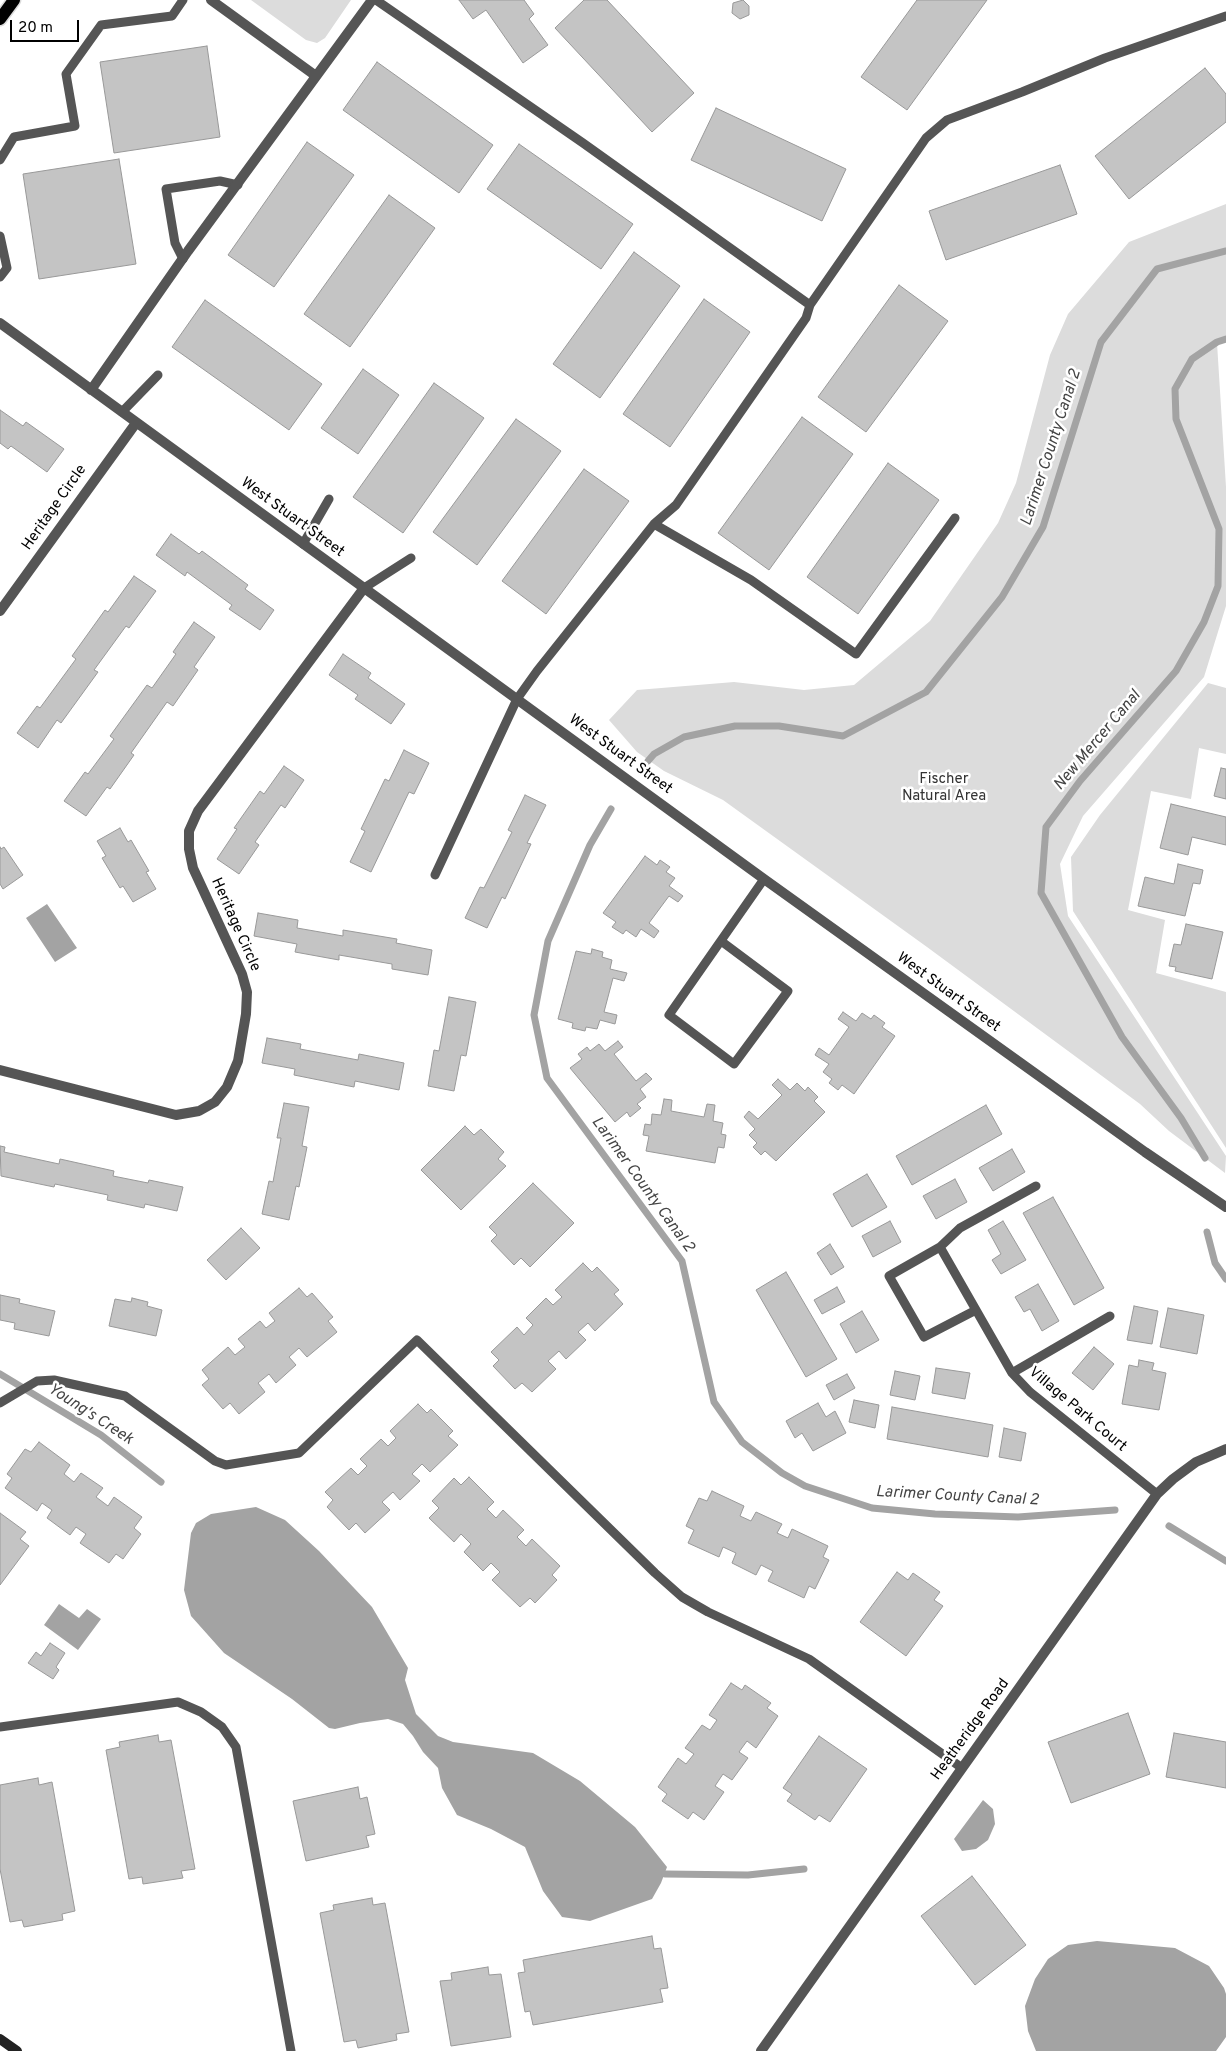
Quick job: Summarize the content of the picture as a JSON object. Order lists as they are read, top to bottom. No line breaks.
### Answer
{"streets":{"street":["Heritage Circle","West Stuart Street","Heatheridge Road"],"lane":["Village Park Court"]},"crossings":[["Heritage Circle","West Stuart Street"],["Village Park Court","Heatheridge Road"]],"water":["Larimer County Canal 2","New Mercer Canal","Young's Creek"],"parks":["Fischer Natural Area"],"scale_bar":"20 m"}
